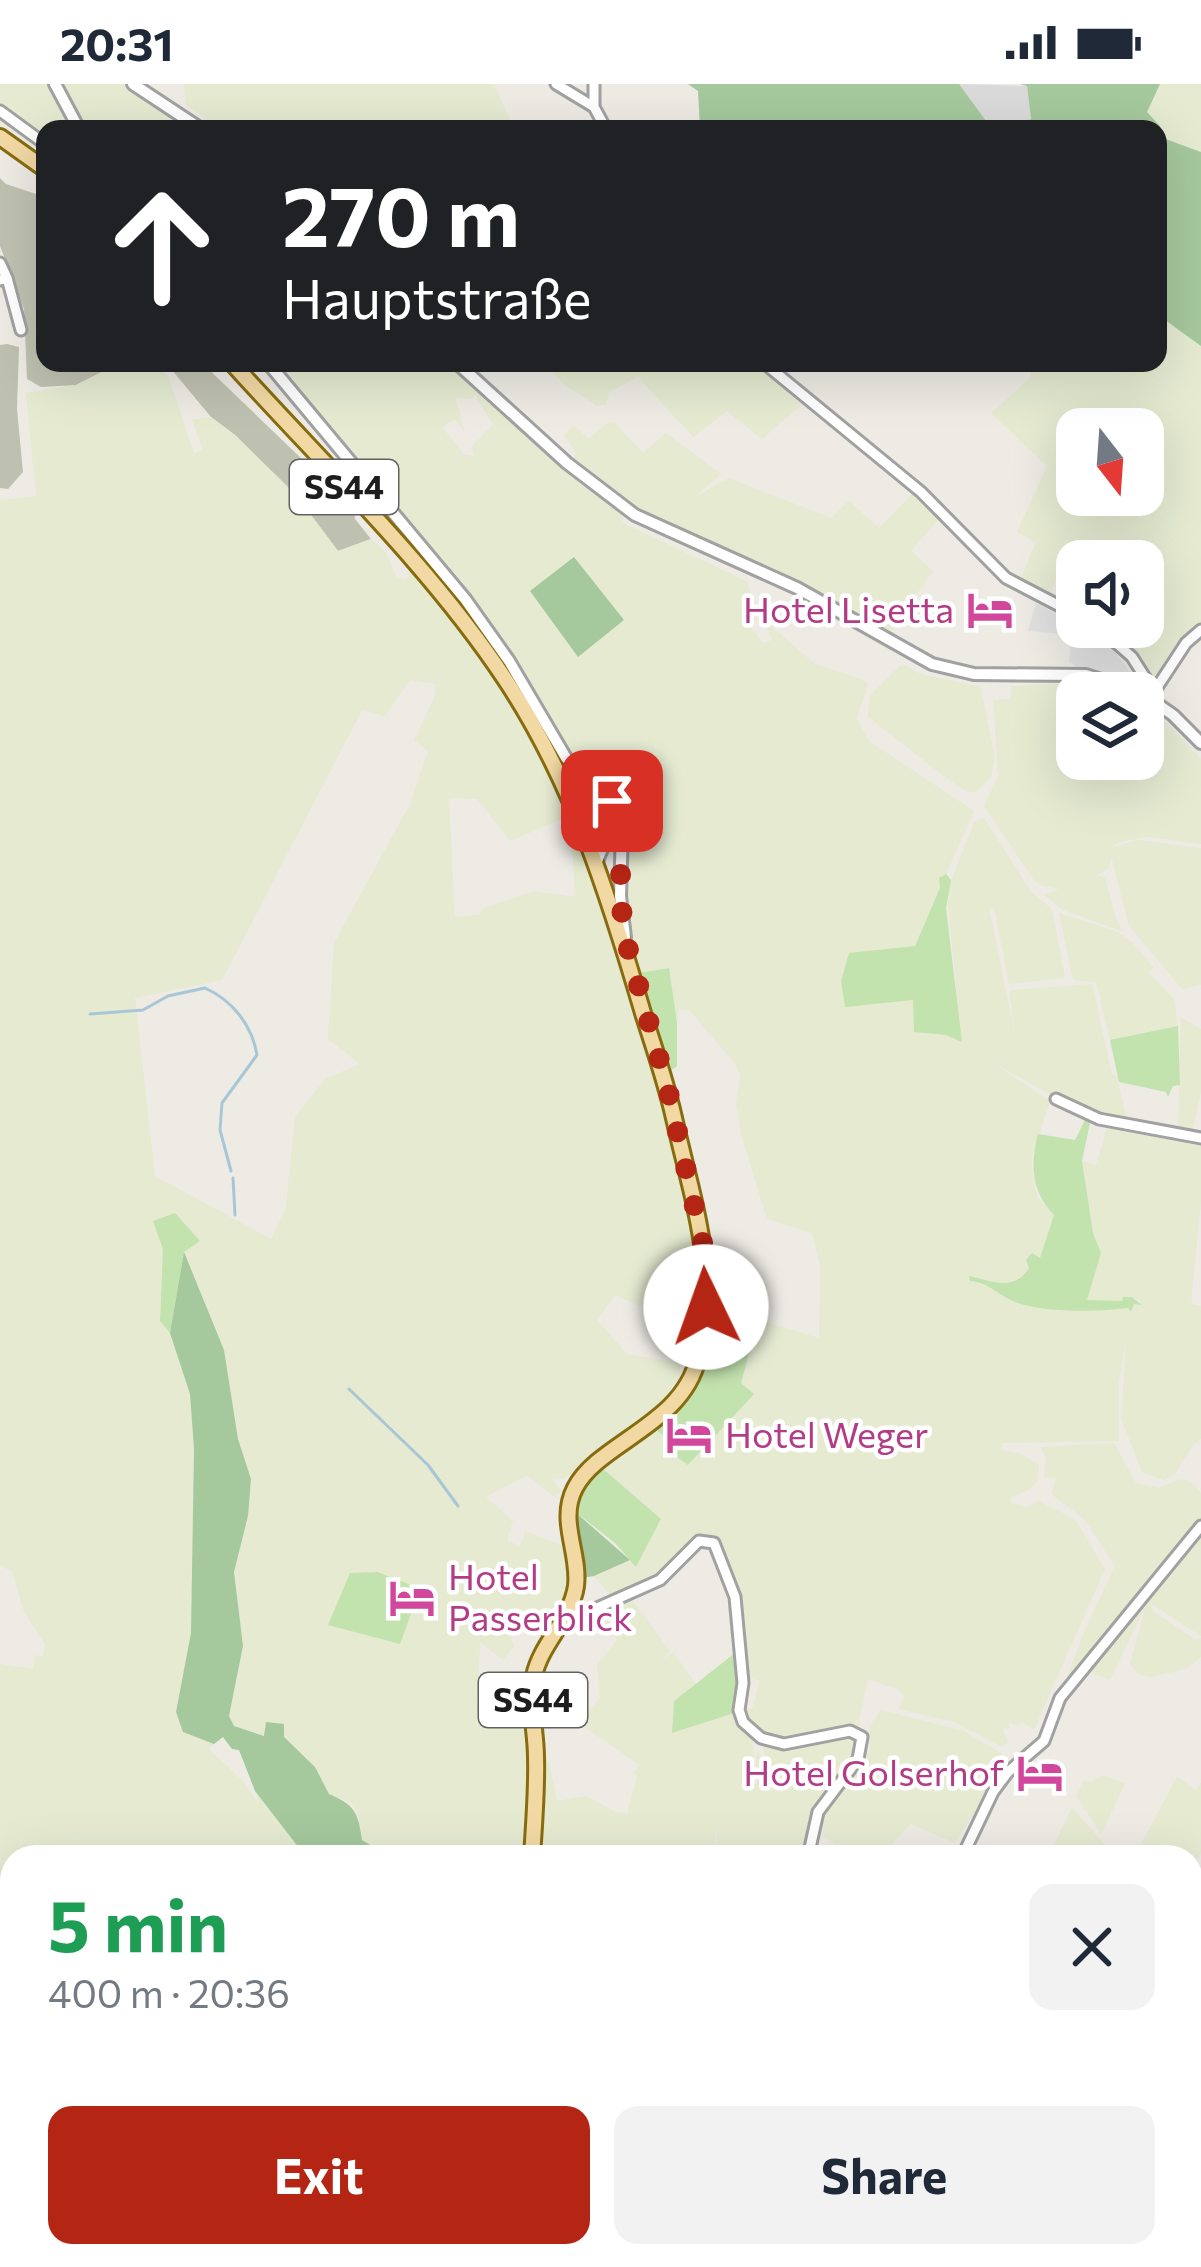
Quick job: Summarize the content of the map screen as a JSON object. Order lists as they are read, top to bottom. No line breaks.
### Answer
{"streets":{"main road":["SS44"]},"places":{"hotel":["Hotel Lisetta","Hotel Weger","Hotel Passerblick","Hotel Golserhof"]},"north":"bottom","page":{"status":"20:31","turn":["270 m","Hauptstraße"],"heading":["5 min","400 m · 20:36"],"buttons":["Exit","Share"]}}
